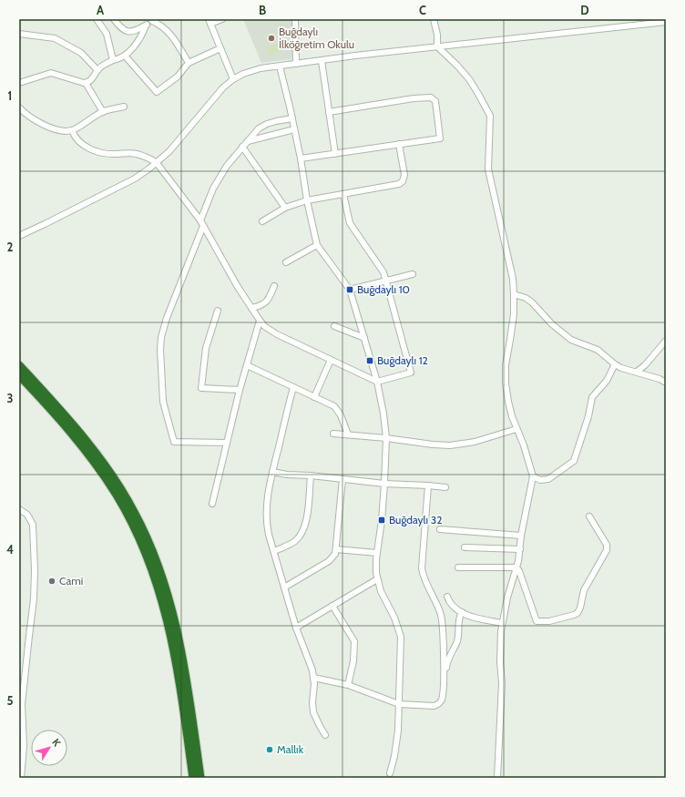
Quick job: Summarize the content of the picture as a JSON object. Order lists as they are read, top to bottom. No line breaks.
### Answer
{"places":{"other":["Buğdaylı İlköğretim Okulu","Cami","Mallık"],"transit":["Buğdaylı 10","Buğdaylı 12","Buğdaylı 32"]},"north":"top right","grid":{"columns":["A","B","C","D"],"rows":["1","2","3","4","5"]}}
